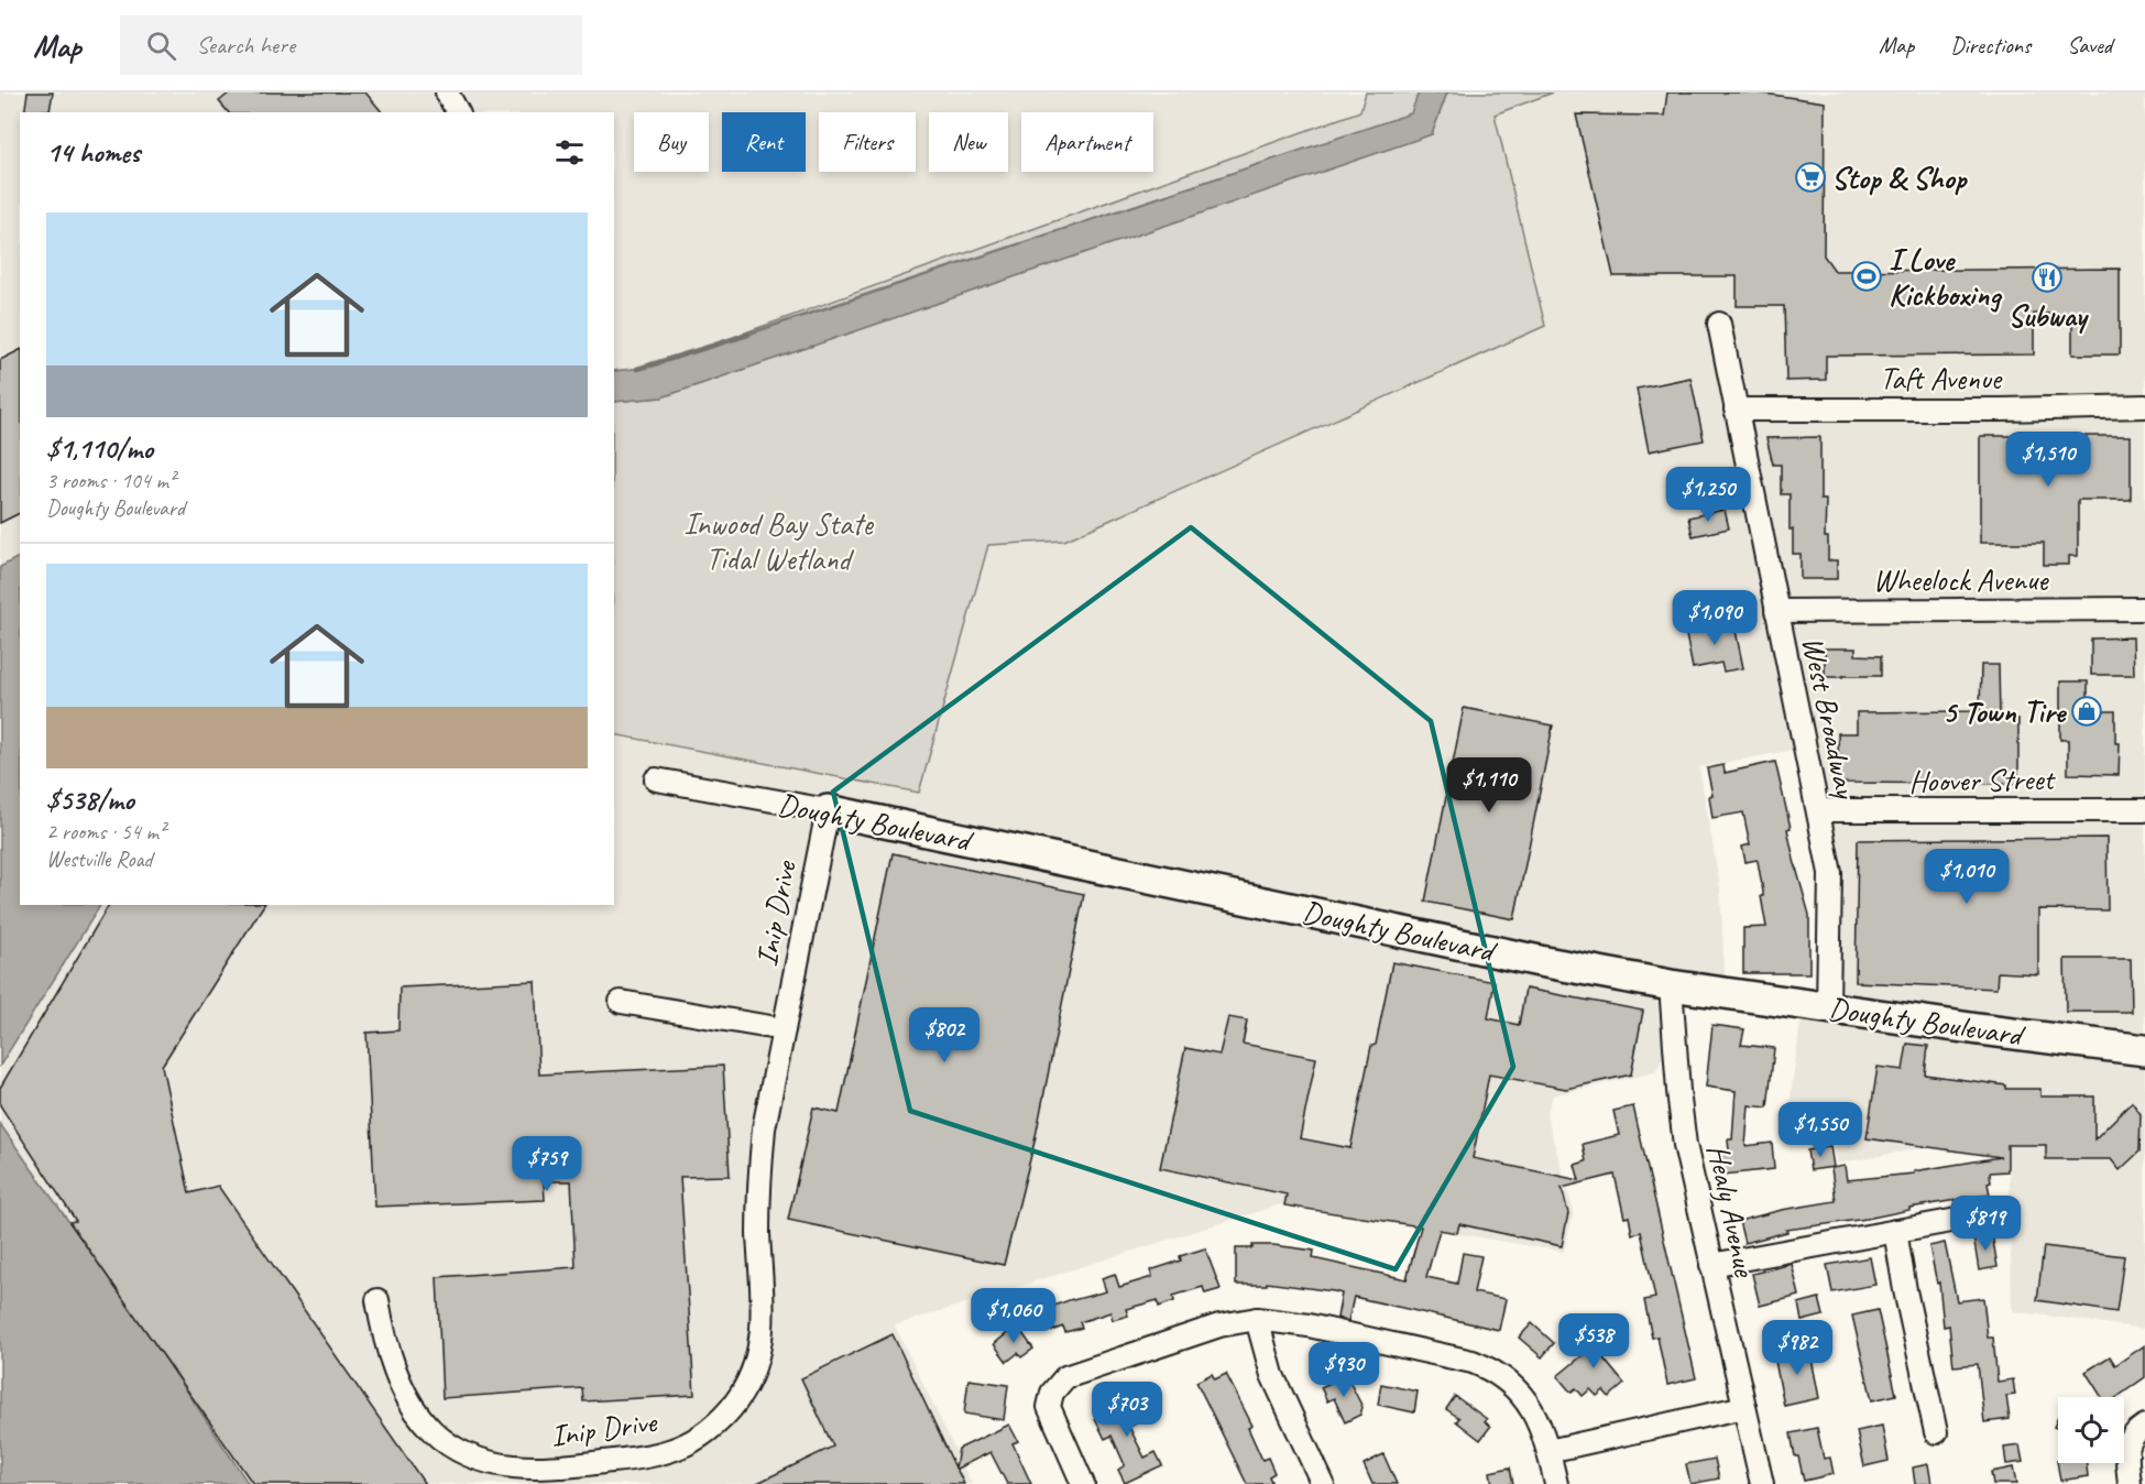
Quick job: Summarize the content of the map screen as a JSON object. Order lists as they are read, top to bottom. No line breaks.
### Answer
{"streets":{"main road":["Doughty Boulevard"],"street":["Taft Avenue","Wheelock Avenue","West Broadway","Hoover Street","Inip Drive","Healy Avenue"]},"crossings":[["Taft Avenue","West Broadway"],["Wheelock Avenue","West Broadway"],["West Broadway","Hoover Street"],["West Broadway","Doughty Boulevard"],["Doughty Boulevard","Inip Drive"],["Doughty Boulevard","Healy Avenue"]],"parks":["Inwood Bay State Tidal Wetland"],"places":{"supermarket":["Stop & Shop"],"sports":["I Love Kickboxing"],"restaurant":["Subway"],"shop":["5 Town Tire"]},"page":{"header":"Map","search":"Search here","nav":["Map","Directions","Saved"],"chip":["Buy","Rent","Filters","New","Apartment"],"heading":"14 homes","list":[{"name":"$1,110/mo","note":"3 rooms · 104 m² · Doughty Boulevard"},{"name":"$538/mo","note":"2 rooms · 54 m² · Westville Road"}],"price":["$1,510","$1,250","$1,090","$1,110","$1,010","$802","$1,550","$759","$819","$1,060","$538","$982","$930","$703"]}}
